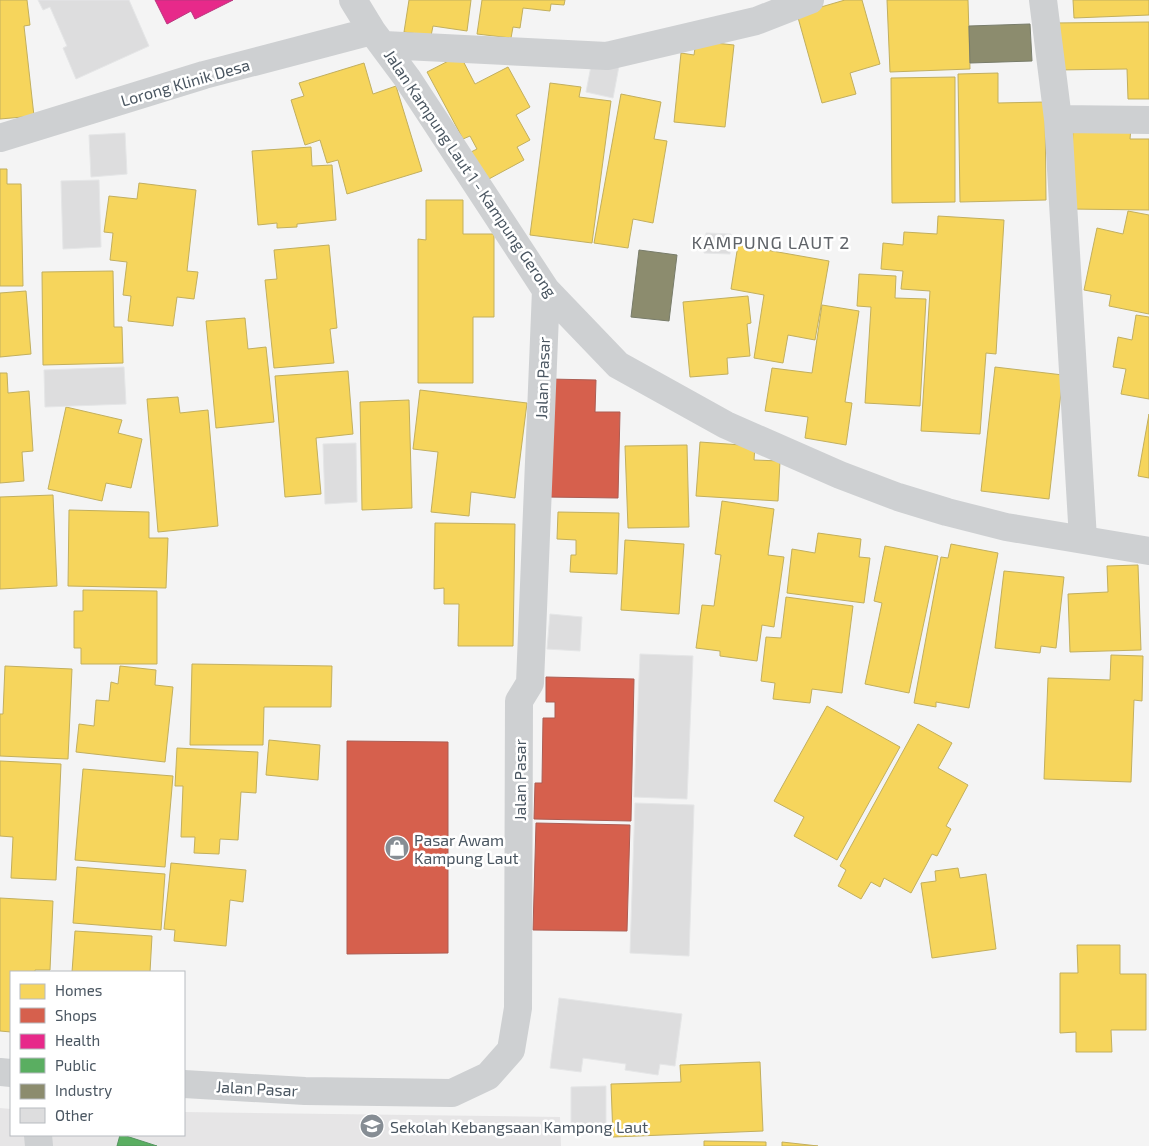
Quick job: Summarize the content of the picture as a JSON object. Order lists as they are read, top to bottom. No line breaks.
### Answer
{"streets":{"street":["Lorong Klinik Desa","Jalan Kampung Laut 1 - Kampung Gerong","Jalan Pasar"]},"crossings":[["Lorong Klinik Desa","Jalan Kampung Laut 1 - Kampung Gerong"],["Jalan Kampung Laut 1 - Kampung Gerong","Jalan Pasar"]],"districts":["KAMPUNG LAUT 2"],"places":{"shop":["Pasar Awam Kampung Laut"],"school or university":["Sekolah Kebangsaan Kampong Laut"]},"legend":["Homes","Shops","Health","Public","Industry","Other"]}
